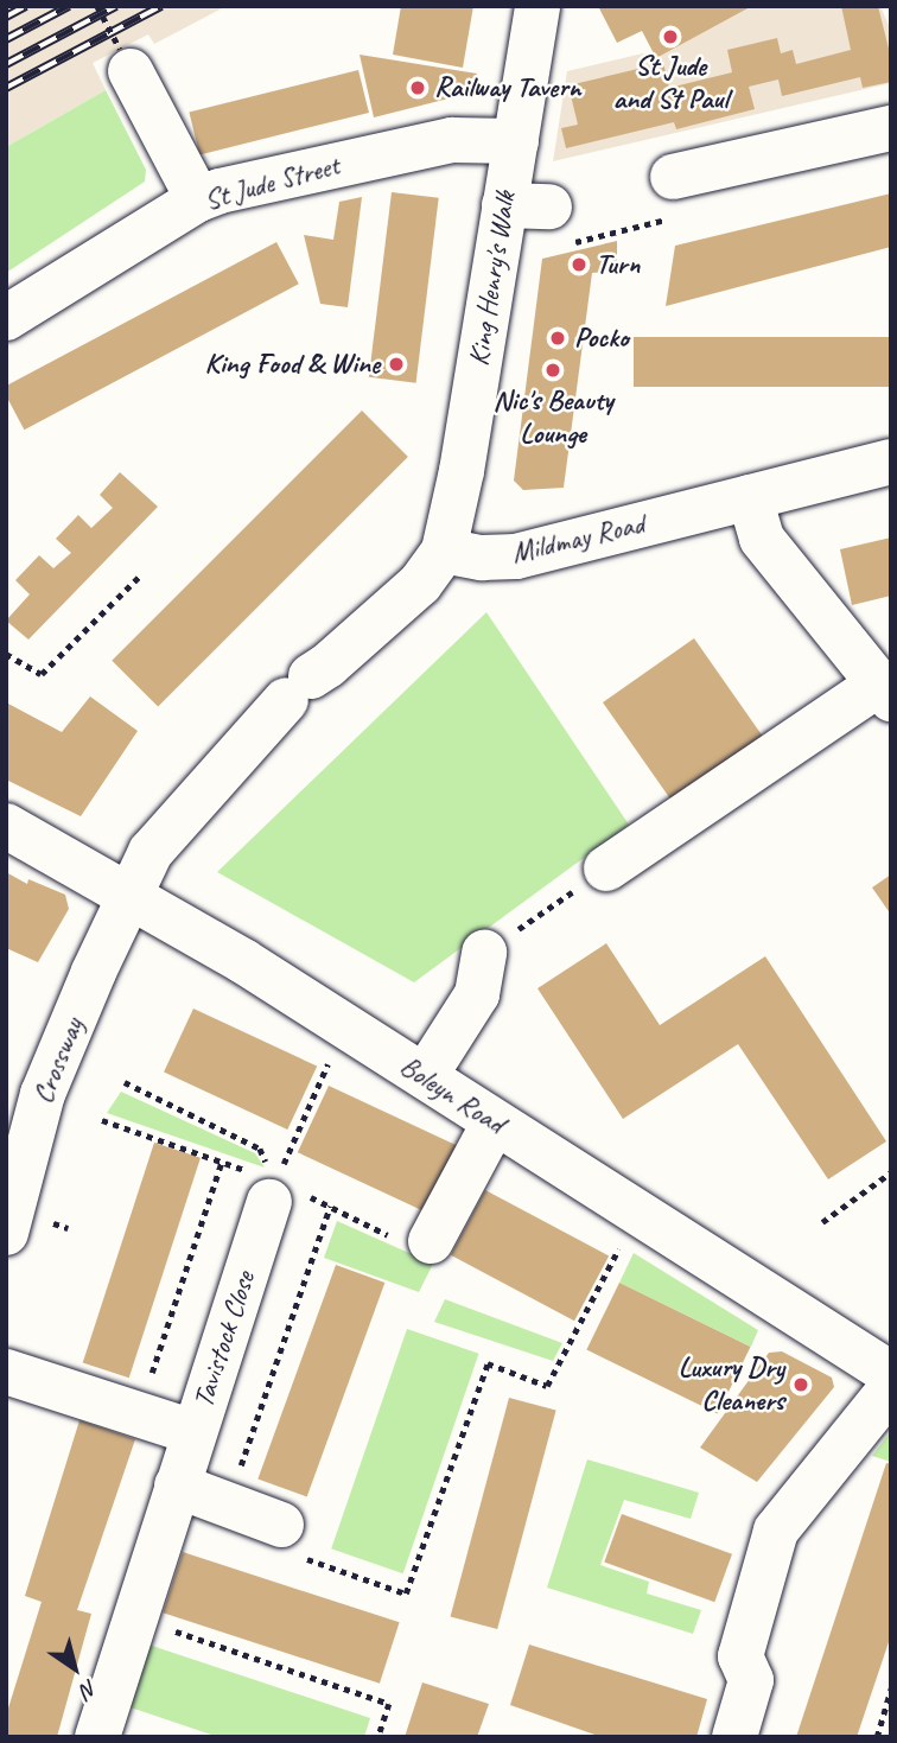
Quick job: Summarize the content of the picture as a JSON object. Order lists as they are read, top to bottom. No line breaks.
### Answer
{"streets":{"street":["St Jude Street","King Henry's Walk","Mildmay Road","Crossway","Boleyn Road","Tavistock Close"]},"crossings":[["St Jude Street","King Henry's Walk"],["King Henry's Walk","Mildmay Road"],["Crossway","Boleyn Road"]],"places":["St Jude and St Paul","Railway Tavern","Turn","Pocko","King Food & Wine","Nic's Beauty Lounge","Luxury Dry Cleaners"],"north":"bottom right"}
